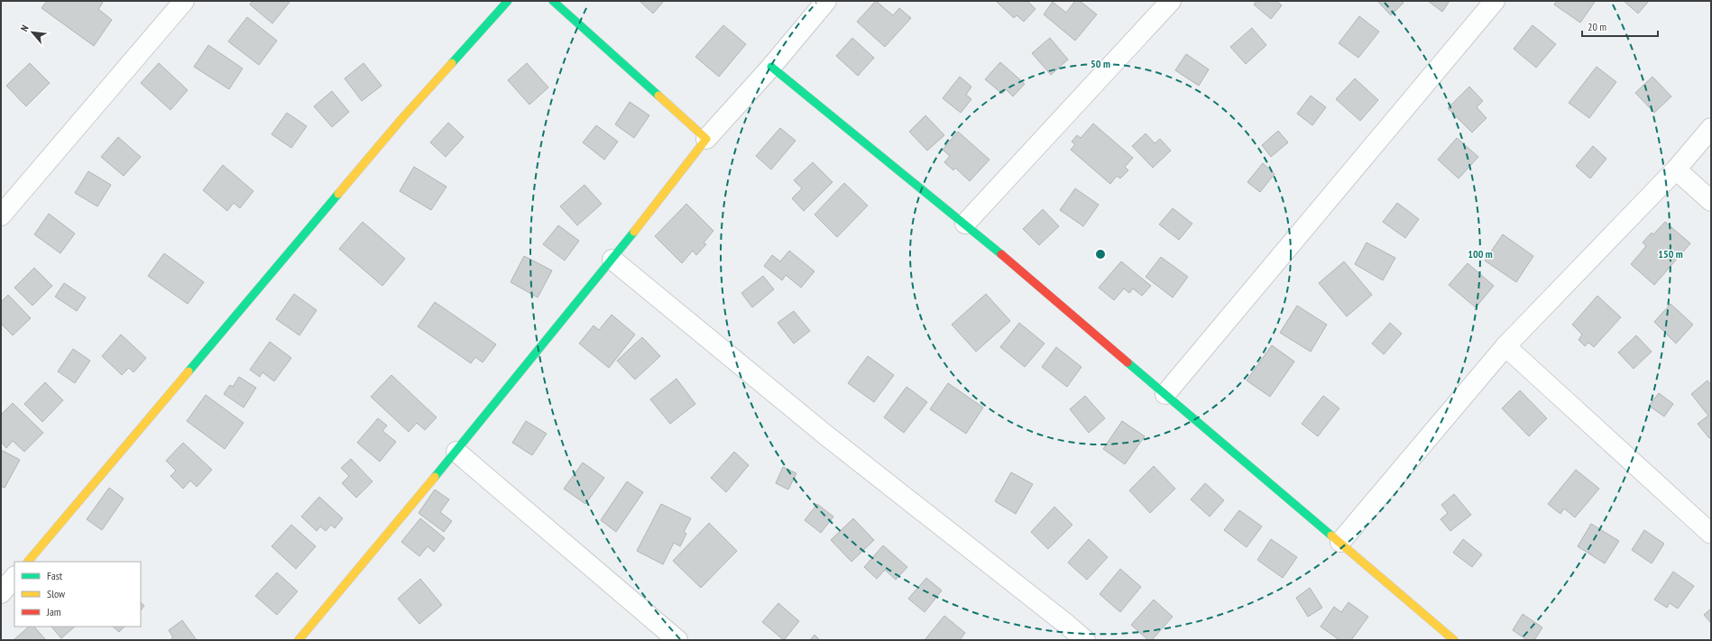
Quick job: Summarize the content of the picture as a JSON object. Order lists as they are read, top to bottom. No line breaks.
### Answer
{"legend":["Fast","Slow","Jam"],"scale_bar":"20 m","north":"top left","rings":["50 m","100 m","150 m"]}
